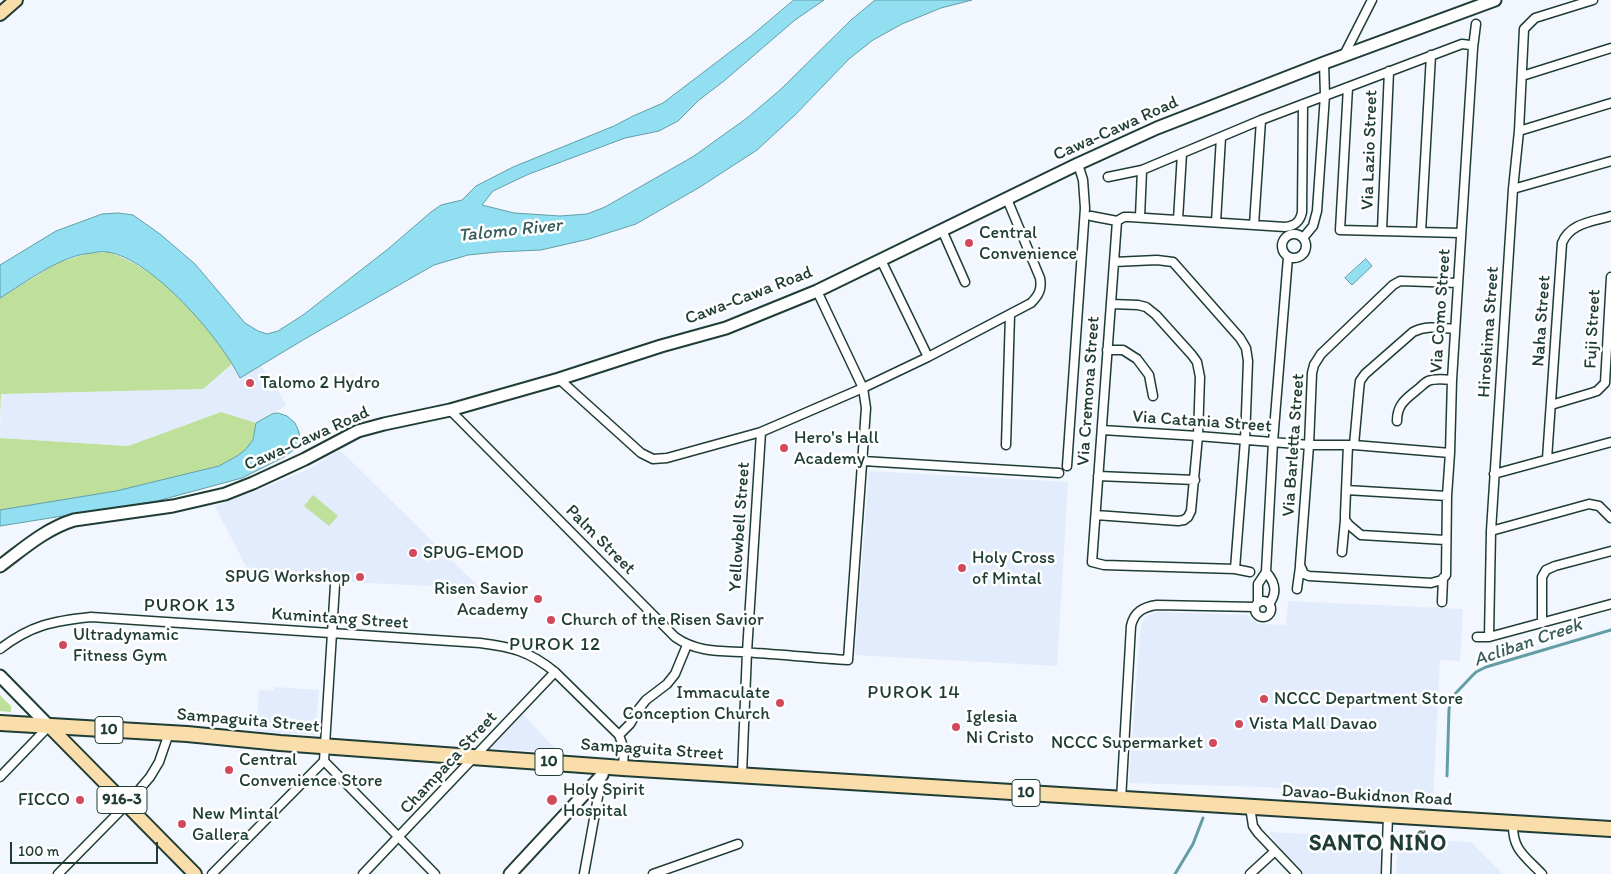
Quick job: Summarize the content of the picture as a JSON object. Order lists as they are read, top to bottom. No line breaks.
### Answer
{"streets":{"highway":["Sampaguita Street","10","Davao-Bukidnon Road"],"main road":["916-3"],"street":["Cawa-Cawa Road","Via Lazio Street","Via Como Street","Naha Street","Fuji Street","Hiroshima Street","Via Cremona Street","Via Catania Street","Via Barletta Street","Yellowbell Street","Palm Street","Kumintang Street","Champaca Street"]},"crossings":[["Cawa-Cawa Road","Palm Street"],["Via Como Street","Via Catania Street"],["Via Como Street","Via Barletta Street"],["Naha Street","Fuji Street"],["Via Cremona Street","Via Catania Street"],["Via Catania Street","Via Barletta Street"],["Yellowbell Street","Palm Street"],["Yellowbell Street","Sampaguita Street"],["Kumintang Street","Champaca Street"],["Sampaguita Street","Champaca Street"],["Sampaguita Street","Davao-Bukidnon Road"],["Sampaguita Street","916-3"]],"districts":["PUROK 13","PUROK 12","PUROK 14","SANTO NIÑO"],"water":["Talomo River","Acliban Creek"],"places":["Central Convenience","Talomo 2 Hydro","Hero's Hall Academy","SPUG-EMOD","Holy Cross of Mintal","SPUG Workshop","Risen Savior Academy","Church of the Risen Savior","Ultradynamic Fitness Gym","NCCC Department Store","Immaculate Conception Church","Vista Mall Davao","Iglesia Ni Cristo","NCCC Supermarket","Central Convenience Store","FICCO","Holy Spirit Hospital","New Mintal Gallera"],"scale_bar":"100 m"}
